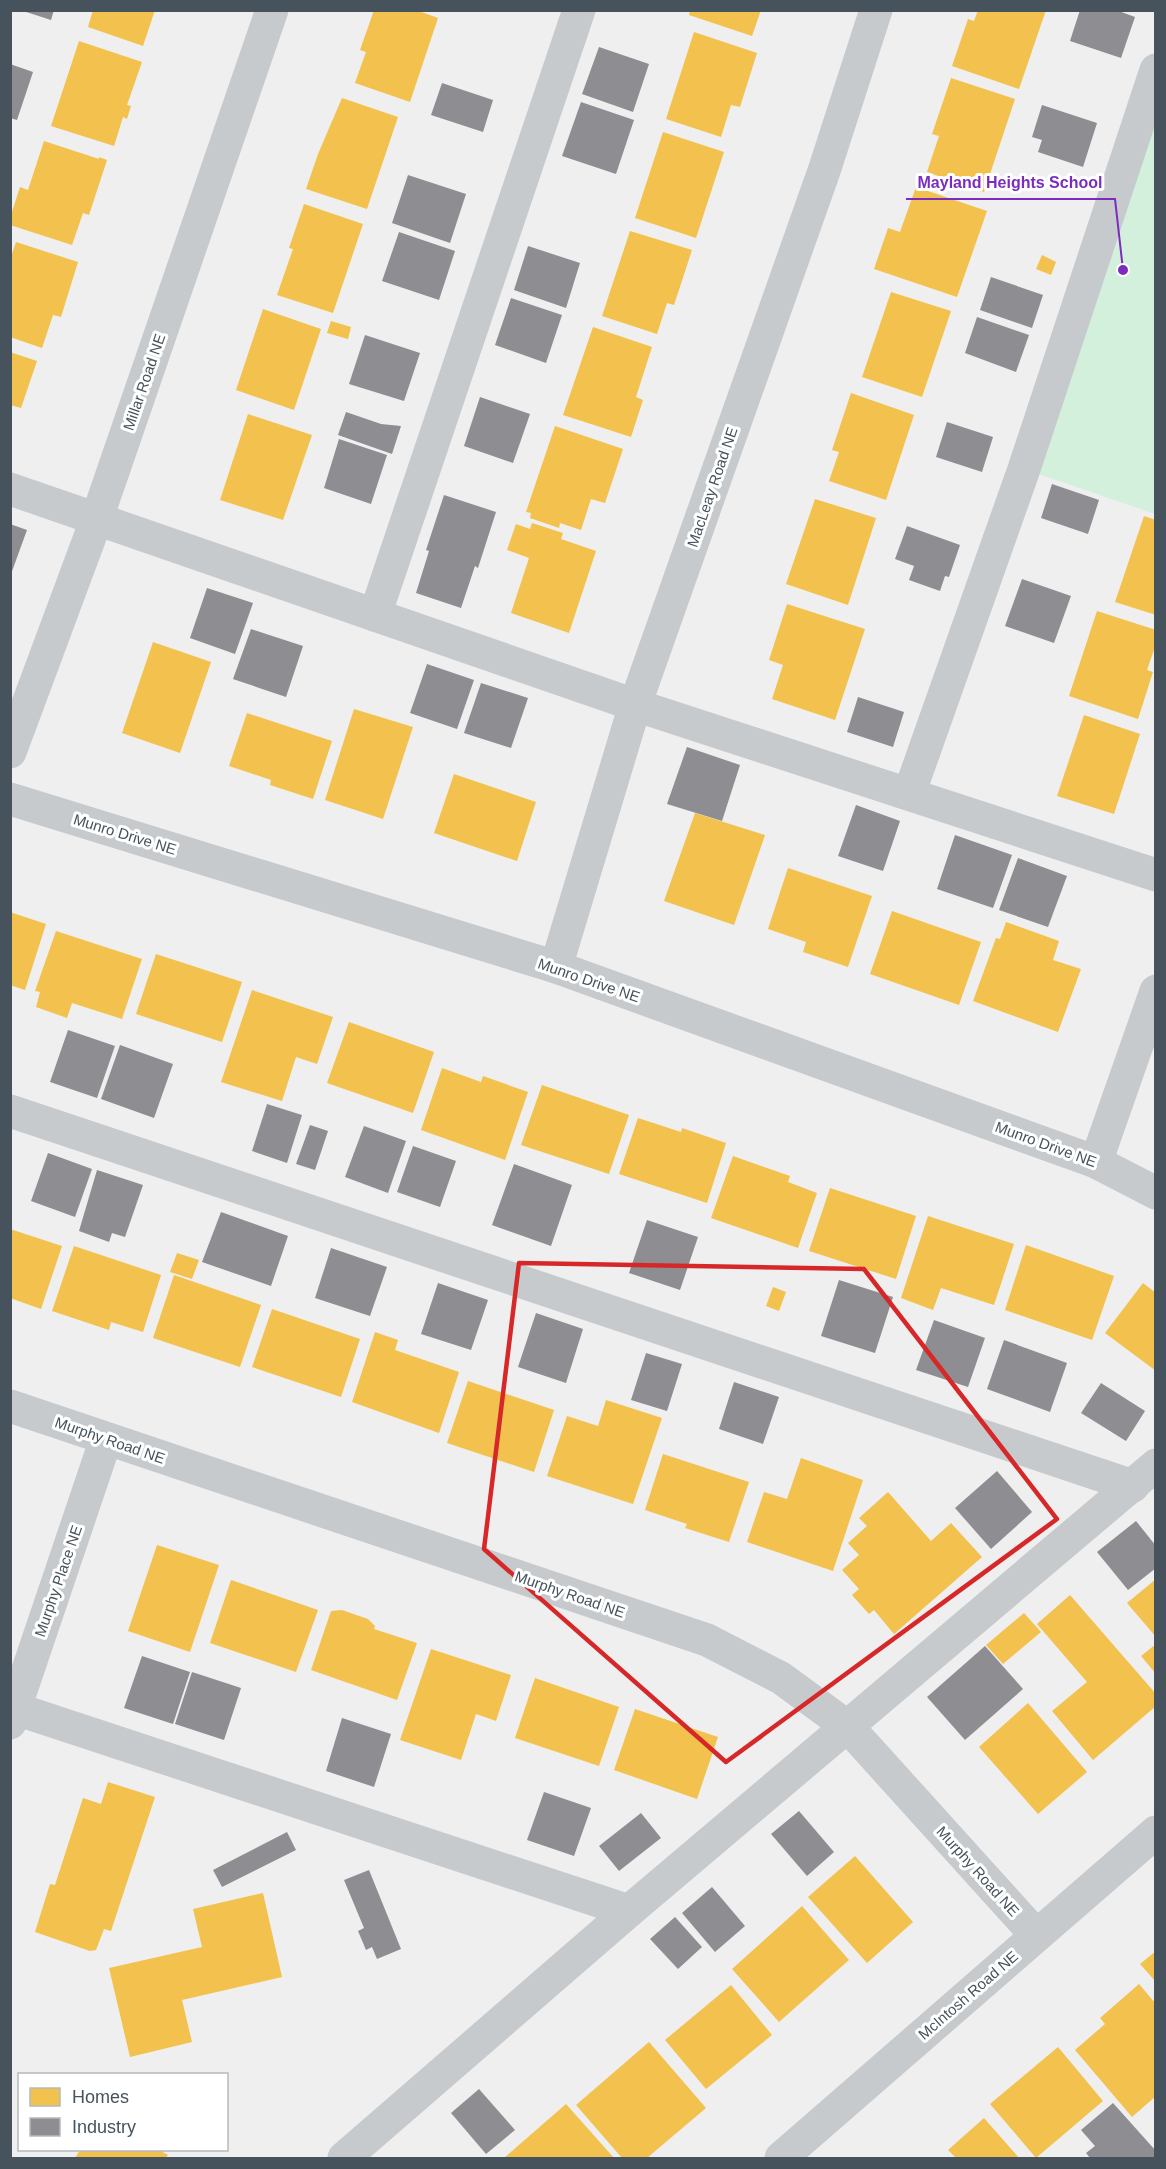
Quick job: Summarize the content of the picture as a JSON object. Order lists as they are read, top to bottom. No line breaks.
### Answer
{"streets":{"street":["Millar Road NE","MacLeay Road NE","Munro Drive NE","Murphy Road NE","Murphy Place NE","McIntosh Road NE"]},"crossings":[["MacLeay Road NE","Munro Drive NE"],["Murphy Road NE","Murphy Place NE"],["Murphy Road NE","McIntosh Road NE"]],"places":["Mayland Heights School"],"legend":["Homes","Industry"]}
